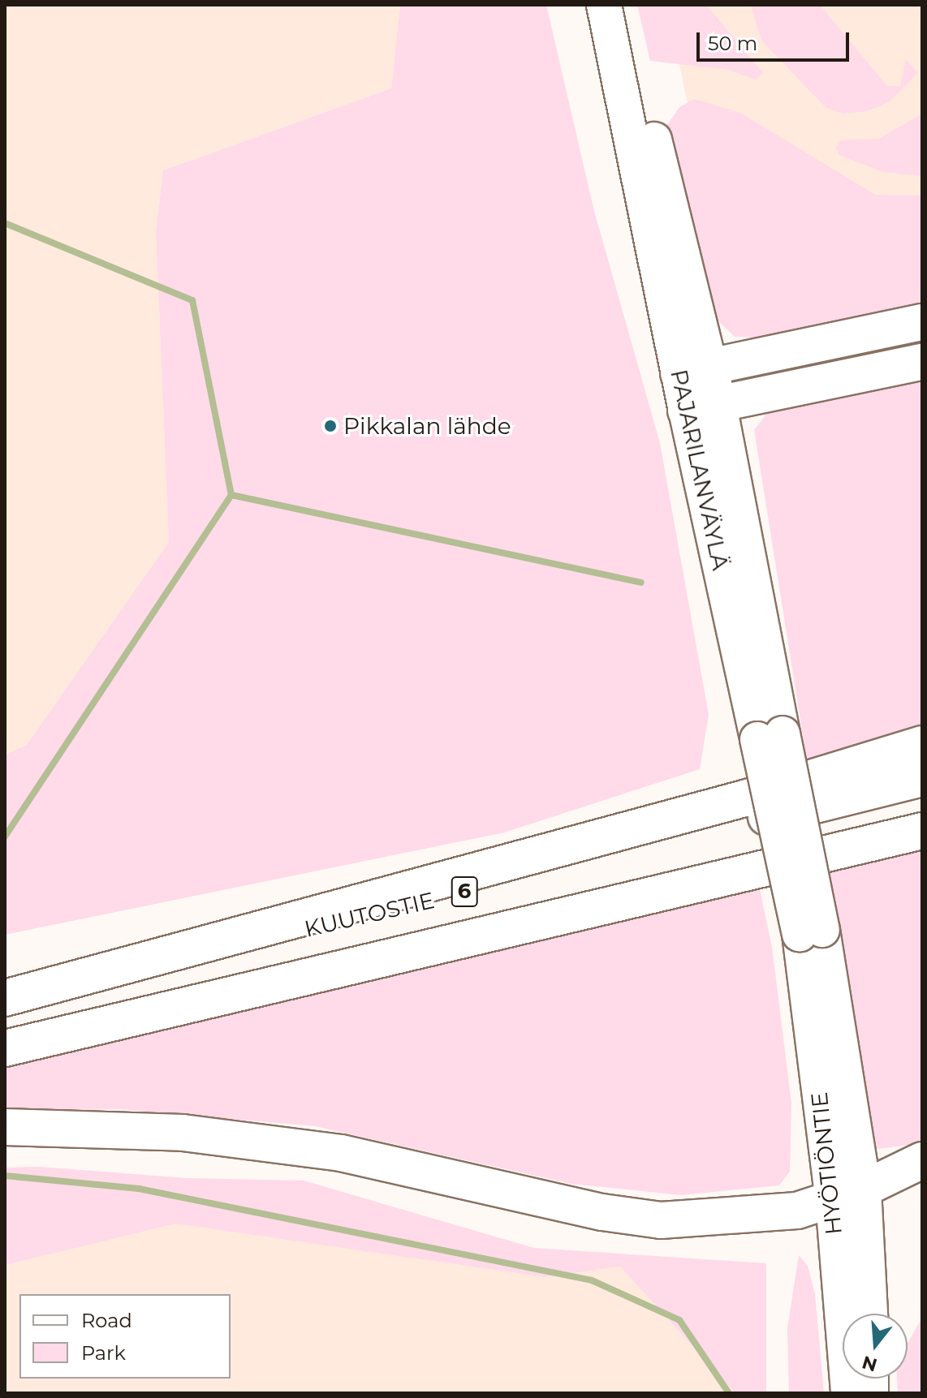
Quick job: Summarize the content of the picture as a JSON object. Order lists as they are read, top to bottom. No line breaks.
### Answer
{"streets":{"highway":["6","KUUTOSTIE"],"main road":["PAJARILANVÄYLÄ","HYÖTIÖNTIE"]},"crossings":[["PAJARILANVÄYLÄ","HYÖTIÖNTIE"]],"places":["Pikkalan lähde"],"legend":["Road","Park"],"scale_bar":"50 m","north":"bottom"}
